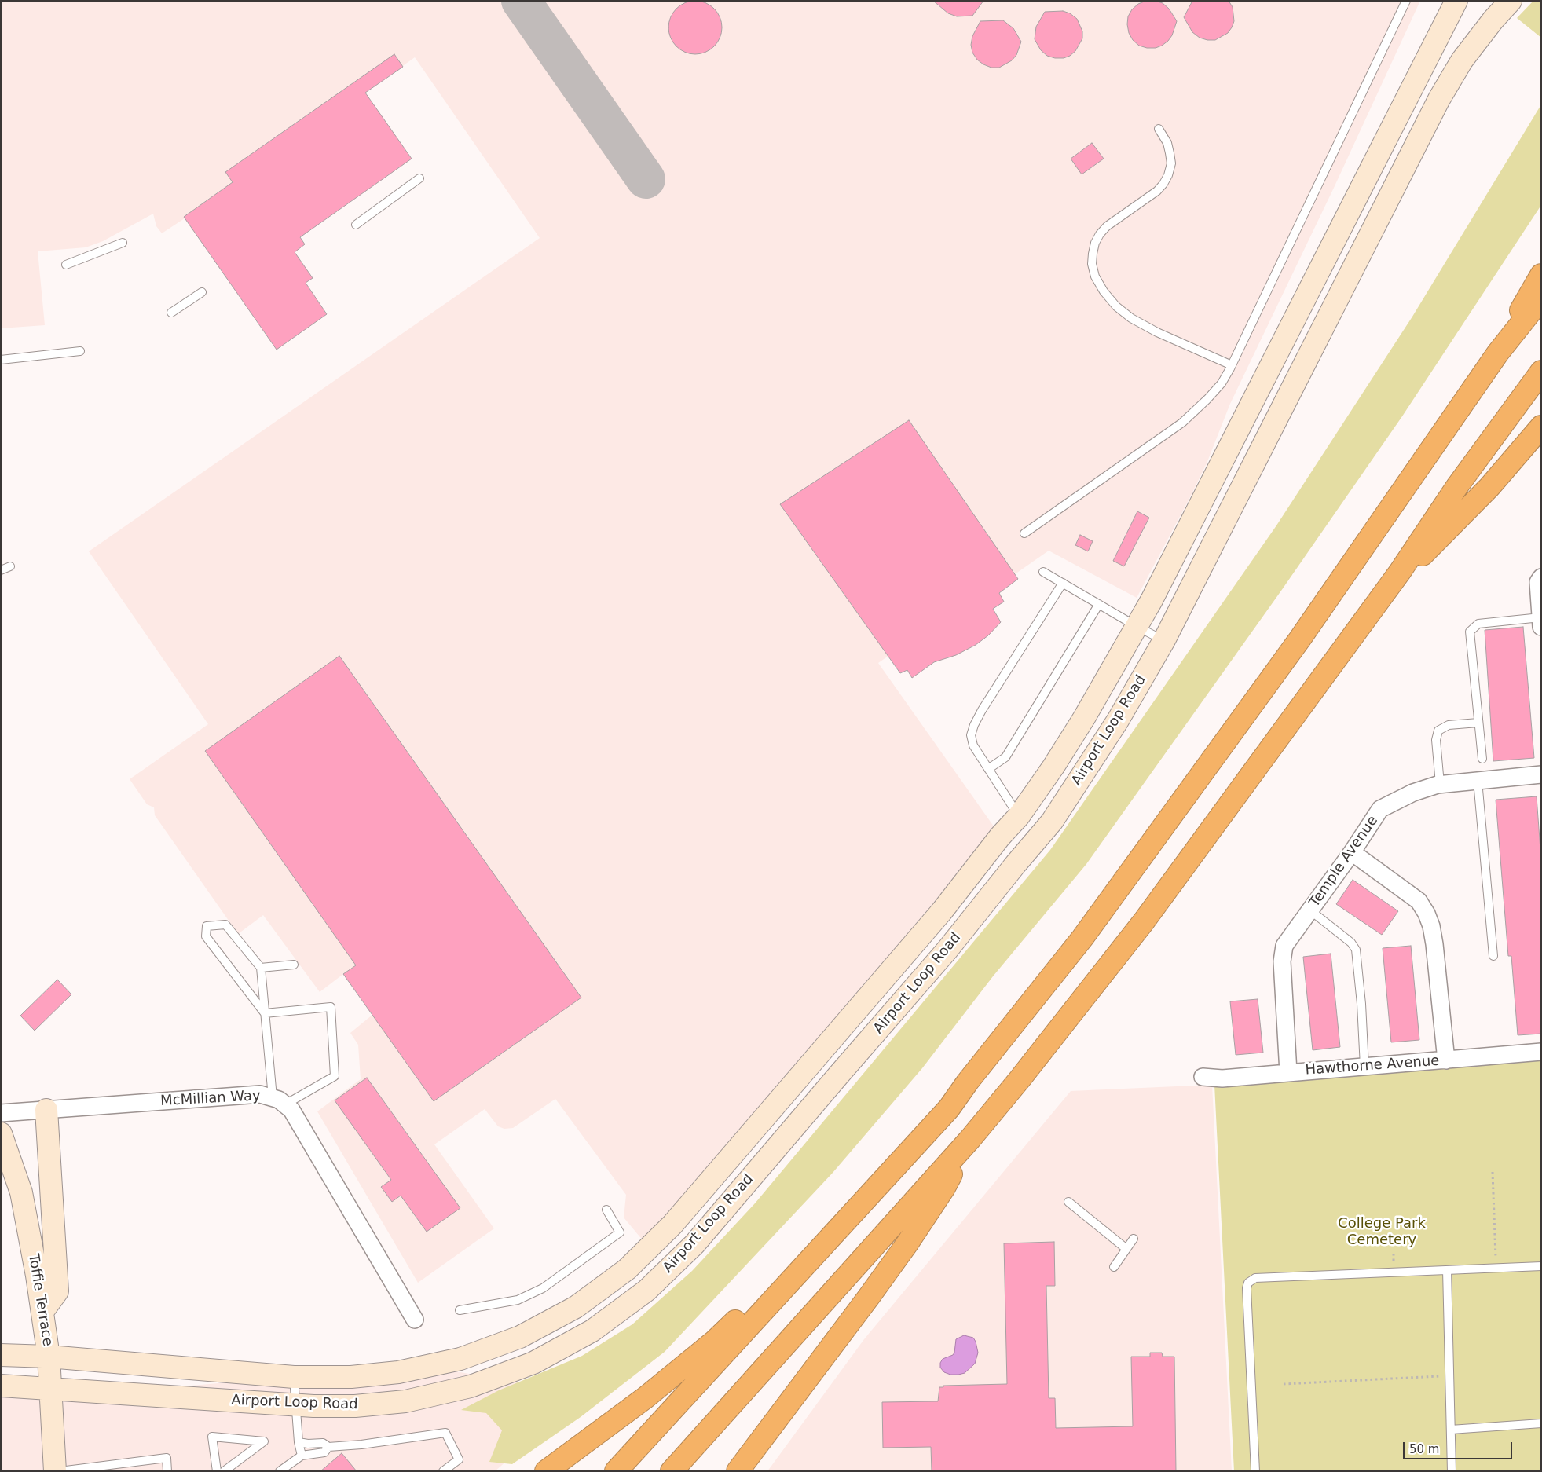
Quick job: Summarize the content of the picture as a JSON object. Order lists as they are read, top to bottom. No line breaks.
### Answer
{"streets":{"main road":["Airport Loop Road","Toffie Terrace"],"street":["Temple Avenue","Hawthorne Avenue","McMillian Way"]},"crossings":[["Airport Loop Road","Toffie Terrace"],["Temple Avenue","Hawthorne Avenue"]],"parks":["College Park Cemetery"],"scale_bar":"50 m"}
